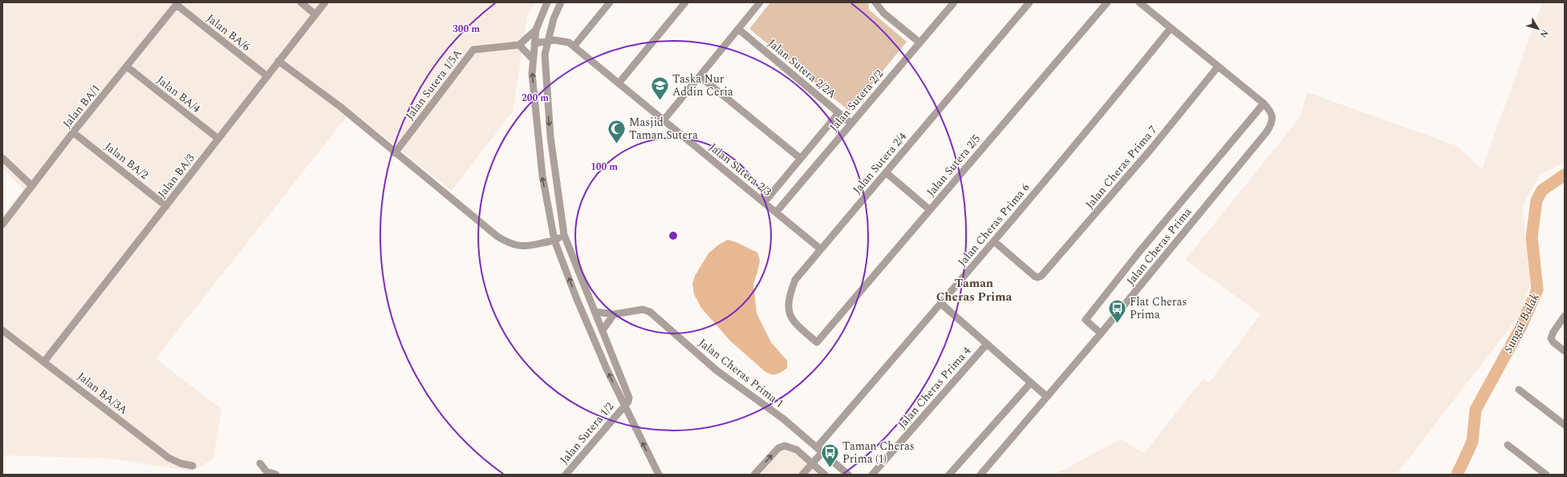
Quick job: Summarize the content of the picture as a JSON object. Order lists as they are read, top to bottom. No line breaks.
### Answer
{"streets":{"street":["Jalan BA/6","Jalan Sutera 2/2A","Jalan Sutera 1/5A","Jalan BA/4","Jalan Sutera 2/2","Jalan BA/1","Jalan BA/2","Jalan Sutera 2/4","Jalan Sutera 2/5","Jalan Cheras Prima 7","Jalan Sutera 2/3","Jalan BA/3","Jalan Cheras Prima 6","Jalan Cheras Prima","Jalan Cheras Prima 1","Jalan Cheras Prima 4","Jalan BA/3A","Jalan Sutera 1/2"]},"crossings":[["Jalan BA/6","Jalan BA/1"],["Jalan BA/6","Jalan BA/3"],["Jalan Sutera 2/2A","Jalan Sutera 2/2"],["Jalan BA/4","Jalan BA/1"],["Jalan BA/4","Jalan BA/3"],["Jalan Sutera 2/2","Jalan Sutera 2/3"],["Jalan BA/1","Jalan BA/2"],["Jalan BA/2","Jalan BA/3"],["Jalan Sutera 2/4","Jalan Sutera 2/5"],["Jalan Sutera 2/4","Jalan Sutera 2/3"],["Jalan Cheras Prima 7","Jalan Cheras Prima 6"],["Jalan BA/3","Jalan BA/3A"],["Jalan Cheras Prima 6","Jalan Cheras Prima 1"]],"districts":["Taman Cheras Prima"],"water":["Sungai Balak"],"places":{"school or university":["Taska Nur Addin Ceria"],"mosque":["Masjid Taman Sutera"],"bus stop":["Flat Cheras Prima","Taman Cheras Prima (1)"]},"north":"bottom right","rings":["300 m","200 m","100 m"]}
